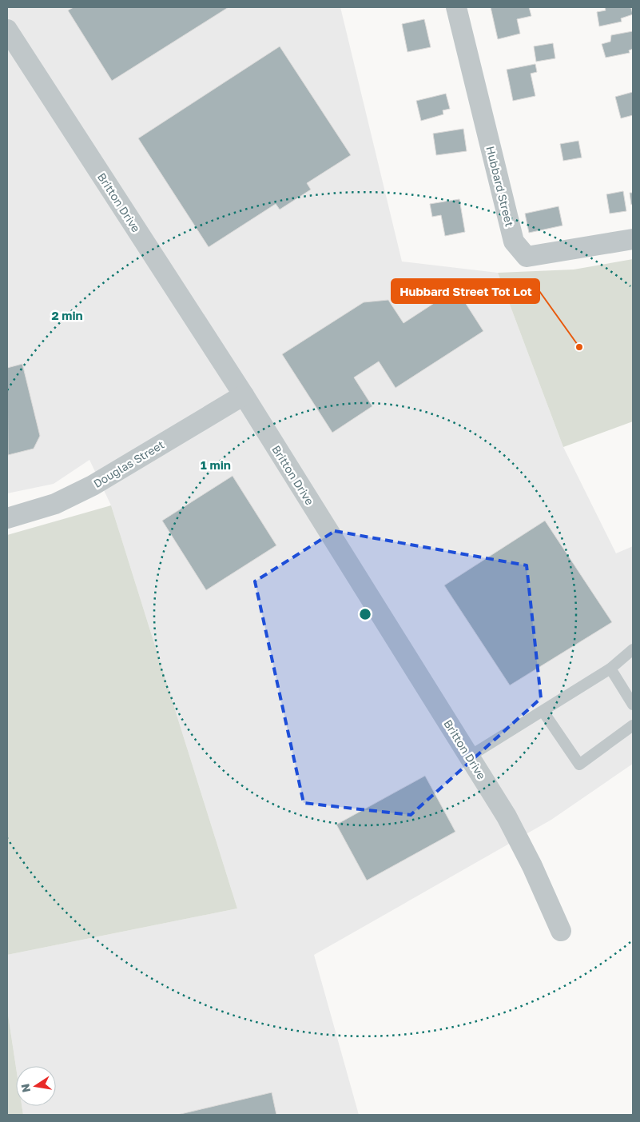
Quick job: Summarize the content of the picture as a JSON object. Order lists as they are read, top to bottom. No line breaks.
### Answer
{"streets":{"street":["Hubbard Street","Britton Drive","Douglas Street"]},"crossings":[["Britton Drive","Douglas Street"]],"places":["Hubbard Street Tot Lot"],"north":"left","rings":["2 min","1 min"]}
